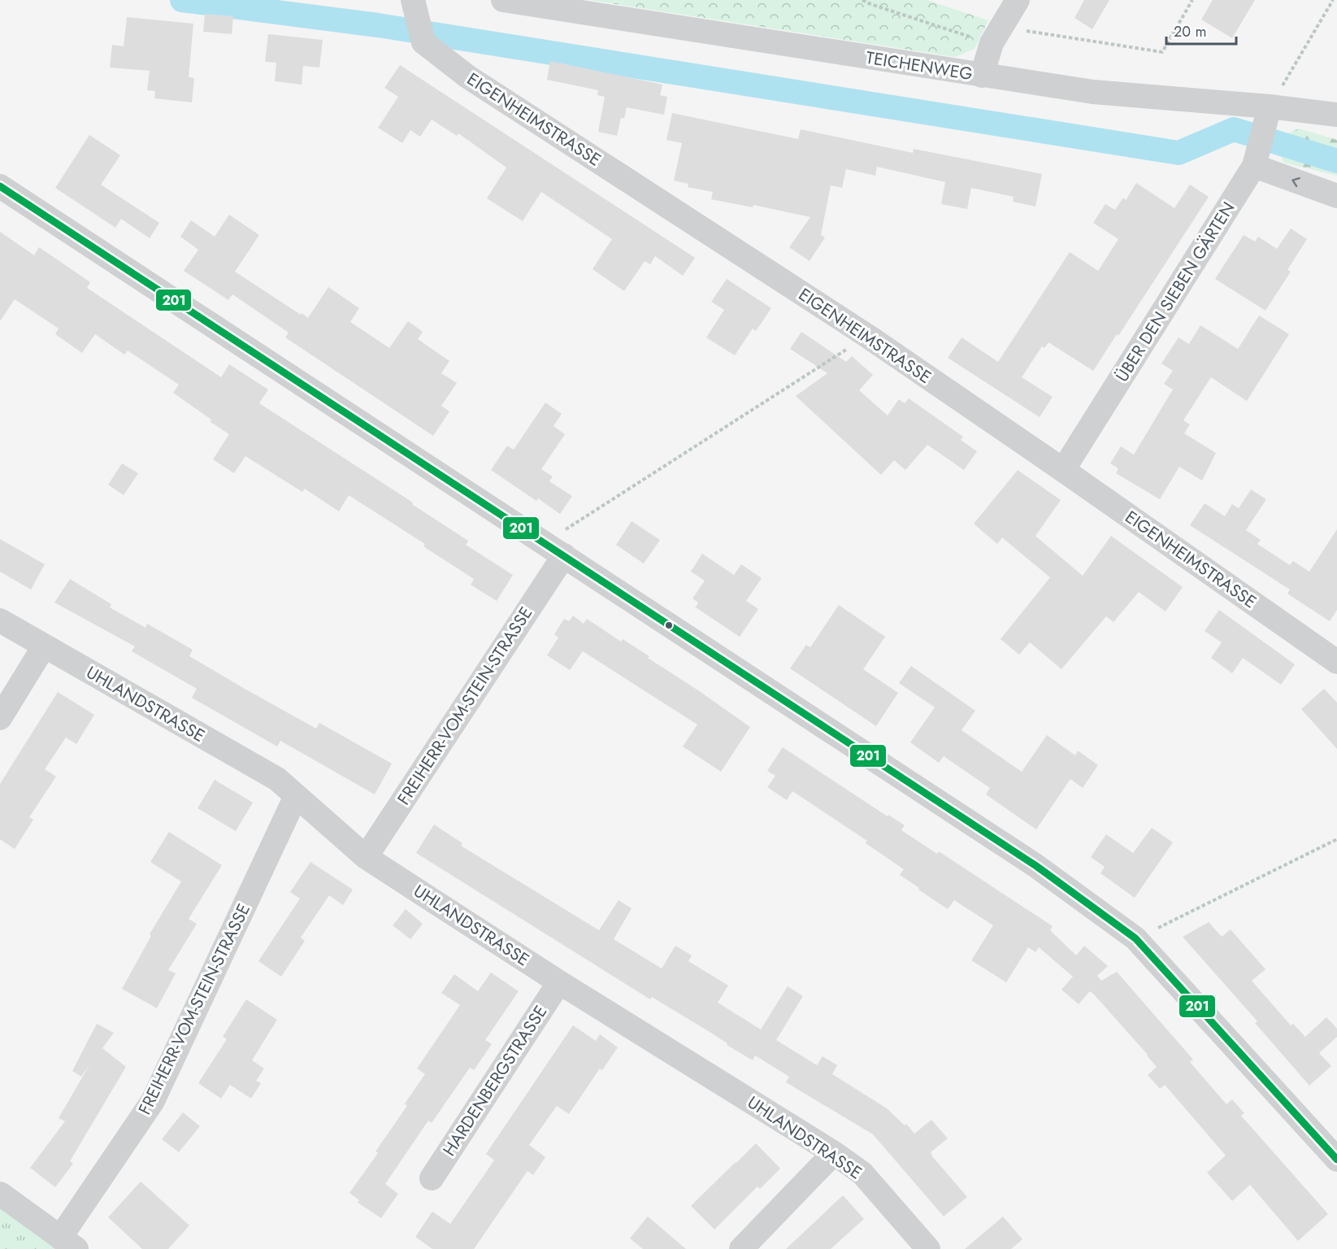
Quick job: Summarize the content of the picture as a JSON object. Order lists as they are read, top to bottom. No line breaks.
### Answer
{"streets":{"street":["TEICHENWEG","EIGENHEIMSTRASSE","ÜBER DEN SIEBEN GÄRTEN","UHLANDSTRASSE","FREIHERR-VOM-STEIN-STRASSE","HARDENBERGSTRASSE"]},"crossings":[["TEICHENWEG","ÜBER DEN SIEBEN GÄRTEN"],["EIGENHEIMSTRASSE","ÜBER DEN SIEBEN GÄRTEN"],["UHLANDSTRASSE","FREIHERR-VOM-STEIN-STRASSE"],["UHLANDSTRASSE","HARDENBERGSTRASSE"]],"lines":["transit line 201"],"scale_bar":"20 m"}
